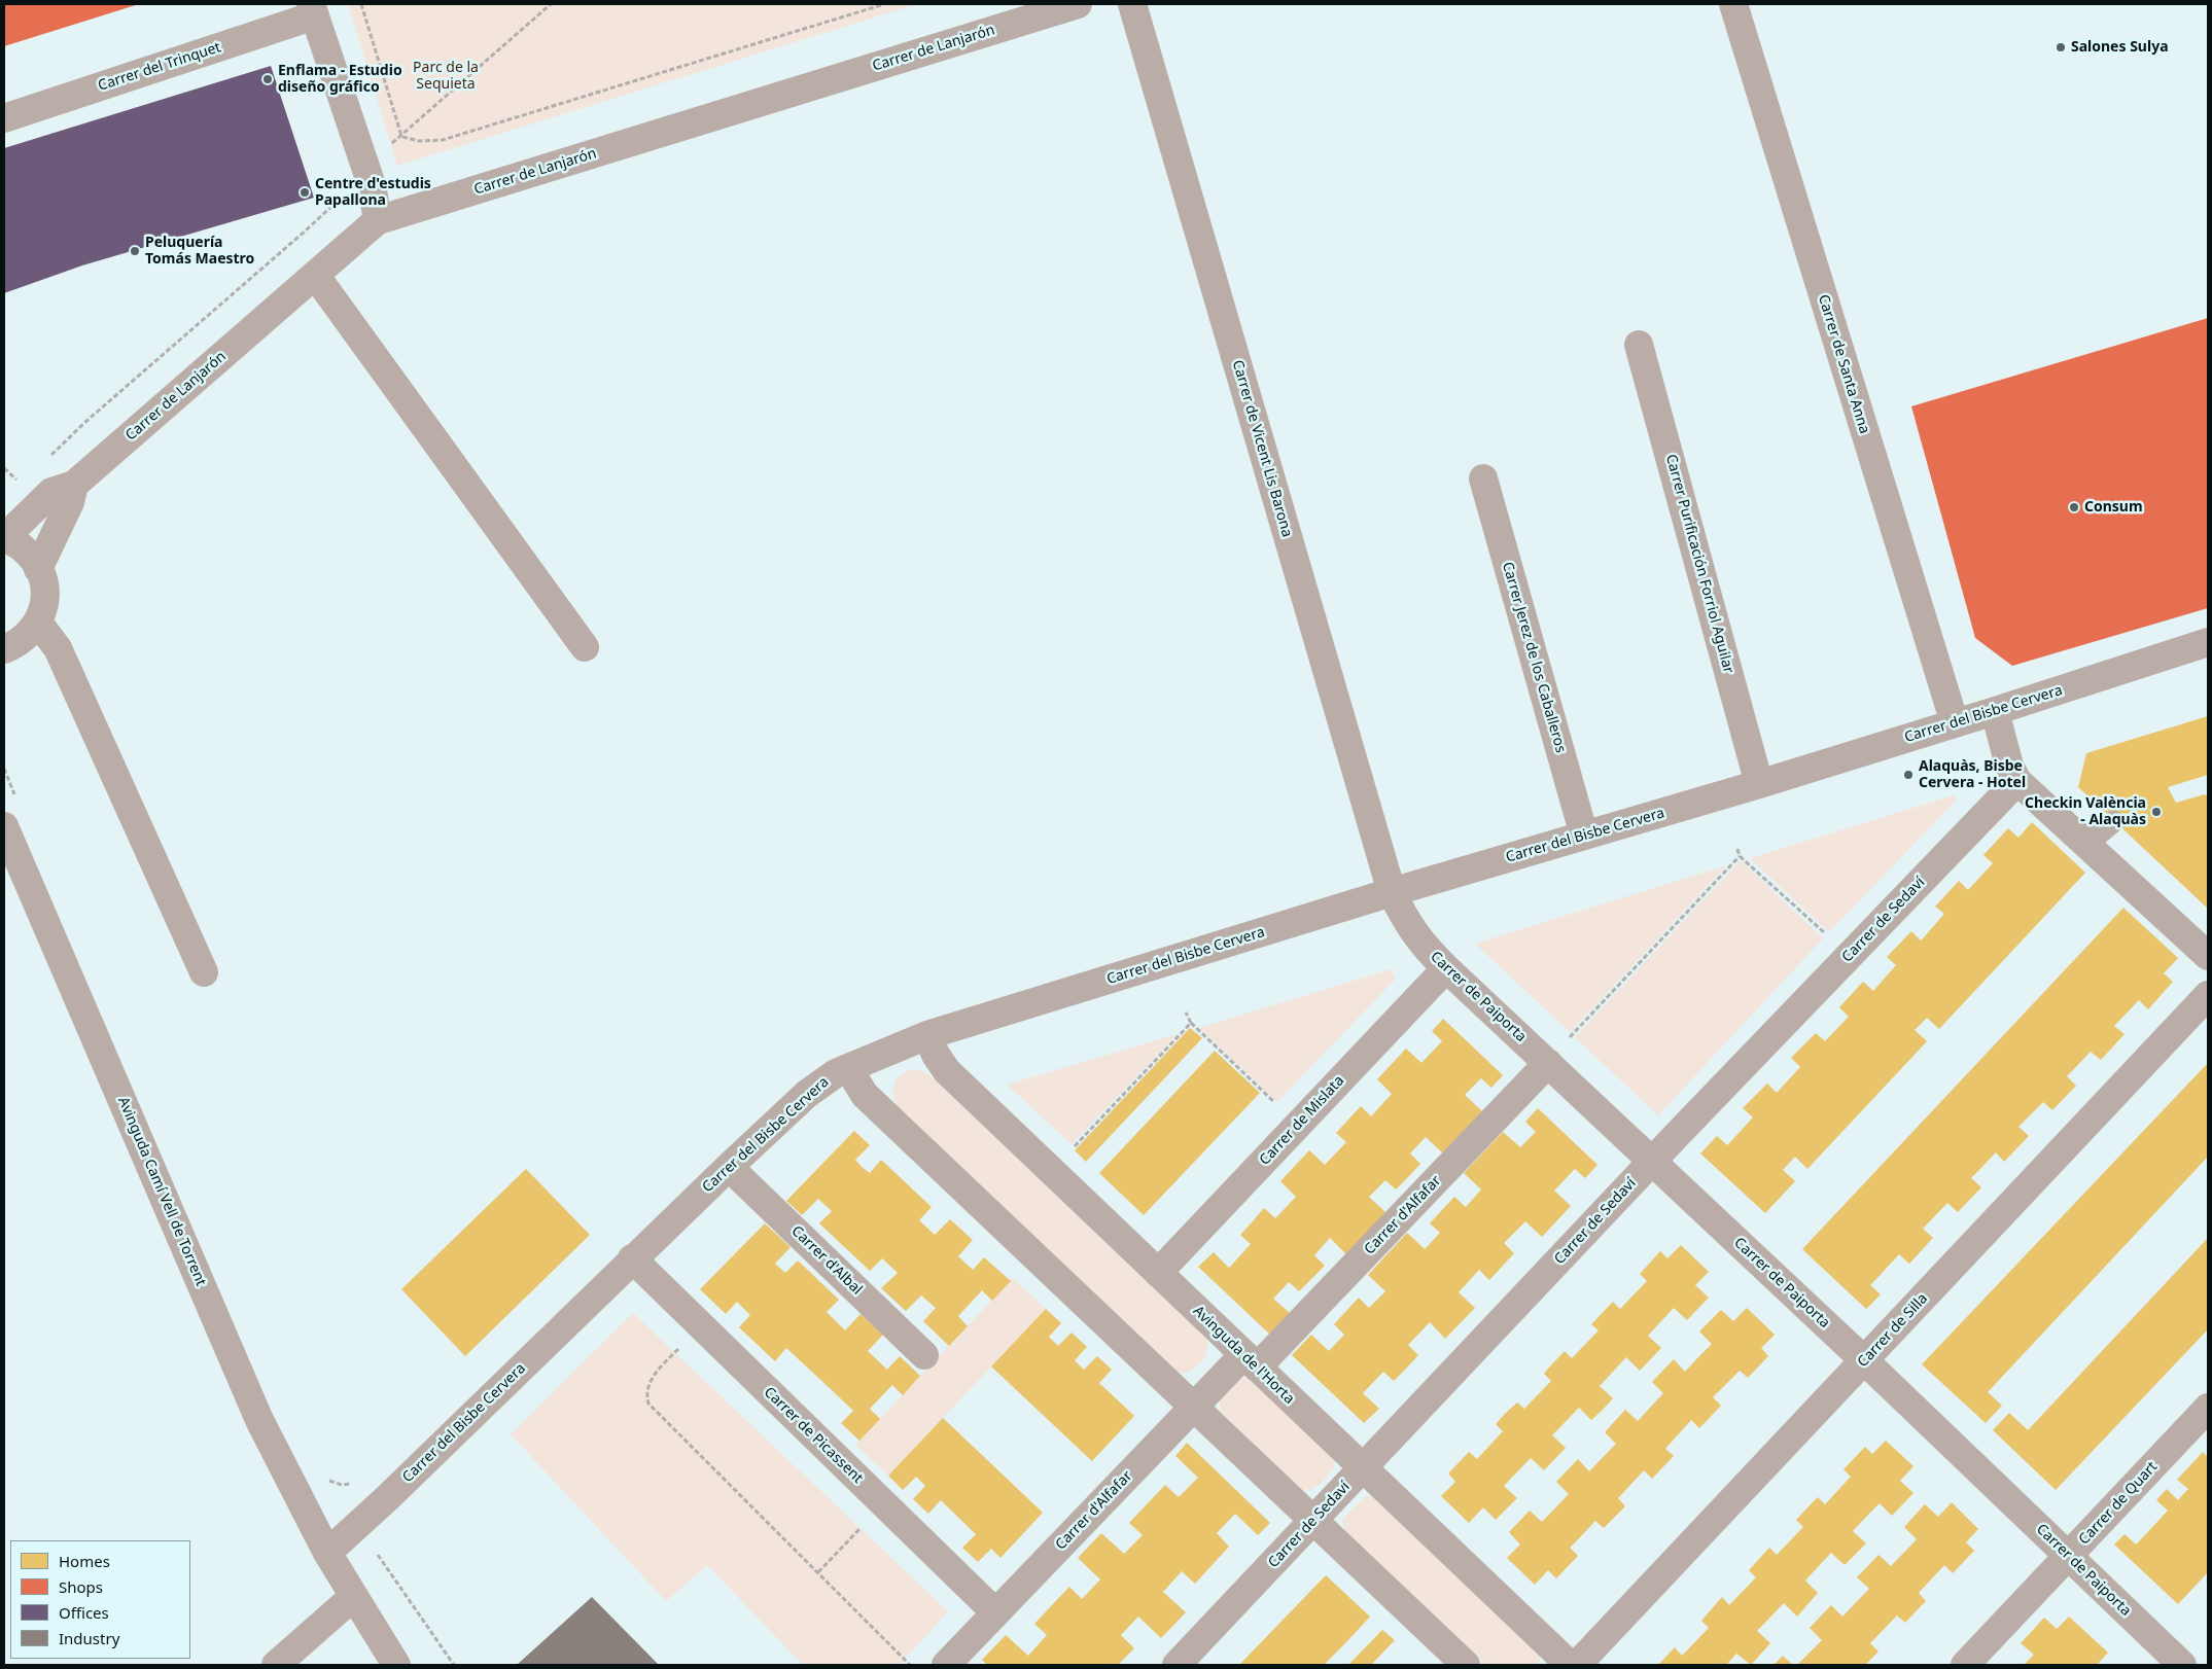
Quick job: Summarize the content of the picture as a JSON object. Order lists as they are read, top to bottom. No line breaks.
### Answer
{"streets":{"street":["Carrer de Lanjarón","Carrer del Trinquet","Carrer de Santa Anna","Carrer de Vicent Lis Barona","Carrer Purificación Forriol Aguilar","Carrer Jerez de los Caballeros","Carrer del Bisbe Cervera","Carrer de Sedaví","Carrer de Paiporta","Carrer de Mislata","Avinguda Camí Vell de Torrent","Carrer d'Alfafar","Carrer d'Albal","Carrer de Silla","Avinguda de l'Horta","Carrer de Picassent","Carrer de Quart"]},"crossings":[["Carrer de Santa Anna","Carrer del Bisbe Cervera"],["Carrer de Vicent Lis Barona","Carrer del Bisbe Cervera"],["Carrer de Vicent Lis Barona","Carrer de Paiporta"],["Carrer Purificación Forriol Aguilar","Carrer del Bisbe Cervera"],["Carrer Jerez de los Caballeros","Carrer del Bisbe Cervera"],["Carrer del Bisbe Cervera","Carrer de Paiporta"],["Carrer del Bisbe Cervera","Avinguda Camí Vell de Torrent"],["Carrer del Bisbe Cervera","Carrer d'Albal"],["Carrer del Bisbe Cervera","Avinguda de l'Horta"],["Carrer del Bisbe Cervera","Carrer de Picassent"],["Carrer de Sedaví","Carrer de Paiporta"],["Carrer de Sedaví","Avinguda de l'Horta"],["Carrer de Paiporta","Carrer de Mislata"],["Carrer de Paiporta","Carrer d'Alfafar"],["Carrer de Paiporta","Carrer de Silla"],["Carrer de Paiporta","Carrer de Quart"],["Carrer de Mislata","Avinguda de l'Horta"],["Carrer d'Alfafar","Avinguda de l'Horta"],["Carrer d'Alfafar","Carrer de Picassent"]],"parks":["Parc de la Sequieta"],"places":["Salones Sulya","Enflama - Estudio diseño gráfico","Centre d'estudis Papallona","Peluquería Tomás Maestro","Consum","Alaquàs, Bisbe Cervera - Hotel","Checkin València - Alaquàs"],"legend":["Homes","Shops","Offices","Industry"]}
